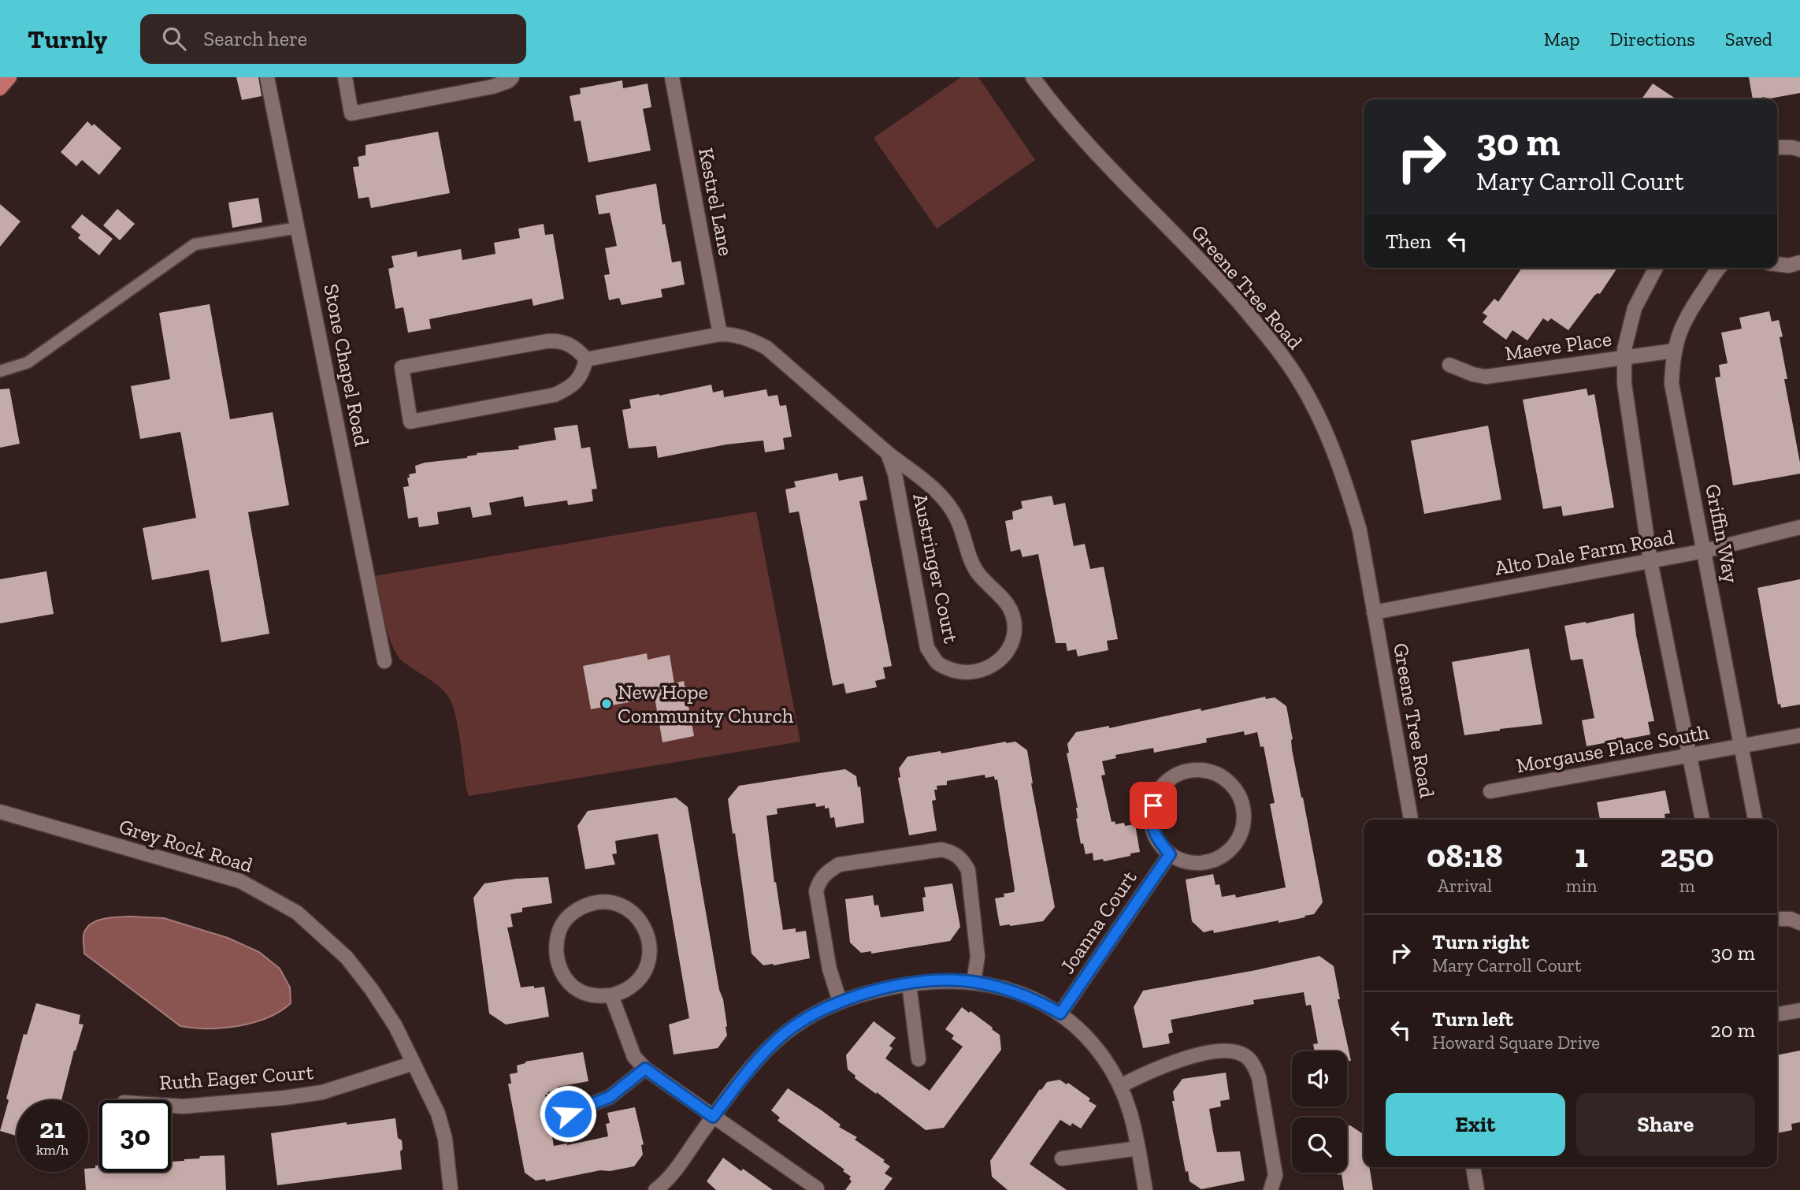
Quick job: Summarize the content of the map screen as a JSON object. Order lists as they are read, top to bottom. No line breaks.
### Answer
{"streets":{"street":["Kestrel Lane","Greene Tree Road","Maeve Place","Stone Chapel Road","Griffin Way","Alto Dale Farm Road","Austringer Court","Morgause Place South","Grey Rock Road","Joanna Court","Ruth Eager Court"]},"crossings":[["Kestrel Lane","Austringer Court"],["Greene Tree Road","Alto Dale Farm Road"],["Maeve Place","Griffin Way"],["Griffin Way","Alto Dale Farm Road"],["Griffin Way","Morgause Place South"],["Grey Rock Road","Ruth Eager Court"]],"places":["New Hope Community Church"],"page":{"header":"Turnly","search":"Search here","nav":["Map","Directions","Saved"],"turn":["30 m","Mary Carroll Court"],"then":"Then","eta":["08:18","Arrival","1","min","250","m"],"list":[{"name":"Turn right","note":"Mary Carroll Court","value":"30 m"},{"name":"Turn left","note":"Howard Square Drive","value":"20 m"}],"buttons":["Exit","Share"],"speed":"21 km/h","limit":"30"}}
